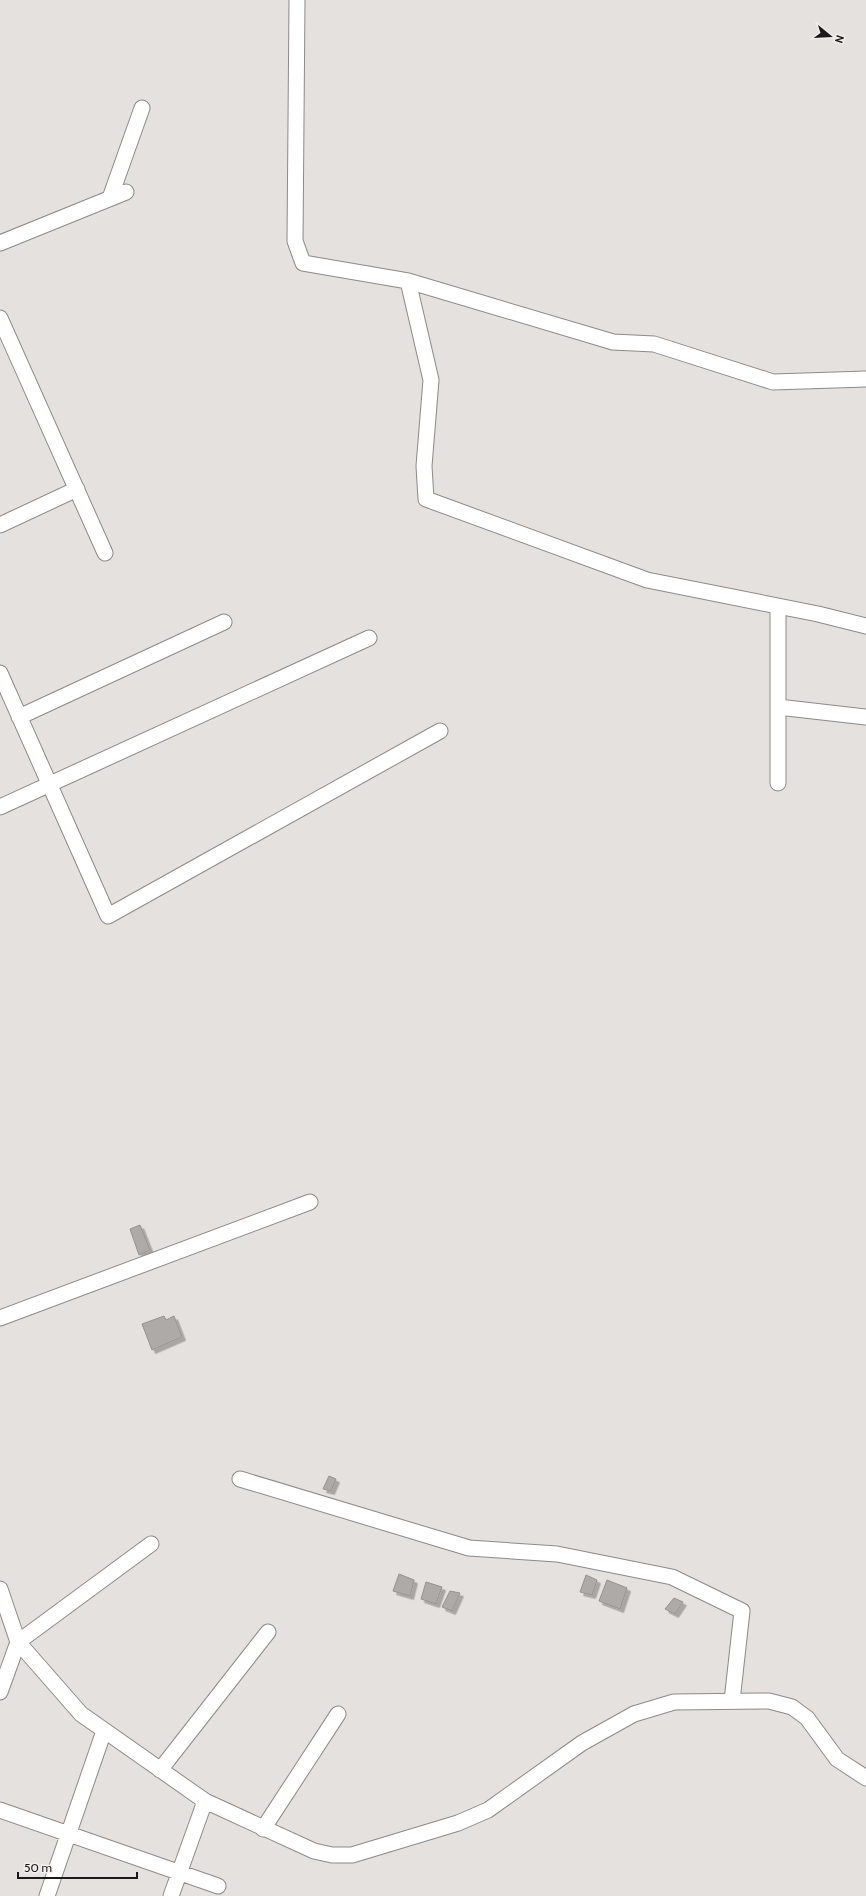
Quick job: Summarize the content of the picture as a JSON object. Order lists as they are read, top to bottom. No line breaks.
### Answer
{"scale_bar":"50 m","north":"right"}
